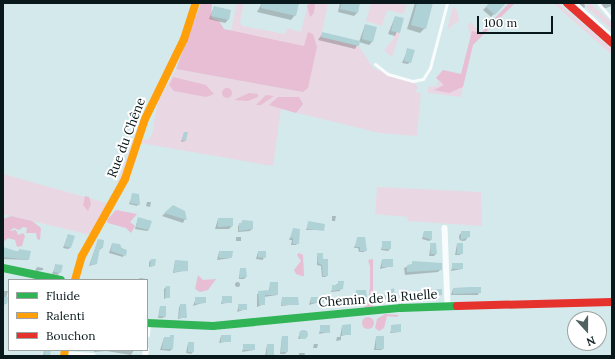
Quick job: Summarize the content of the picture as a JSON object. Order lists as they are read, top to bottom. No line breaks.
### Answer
{"streets":{"street":["Rue du Chêne","Chemin de la Ruelle"]},"legend":["Fluide","Ralenti","Bouchon"],"scale_bar":"100 m","north":"bottom"}
